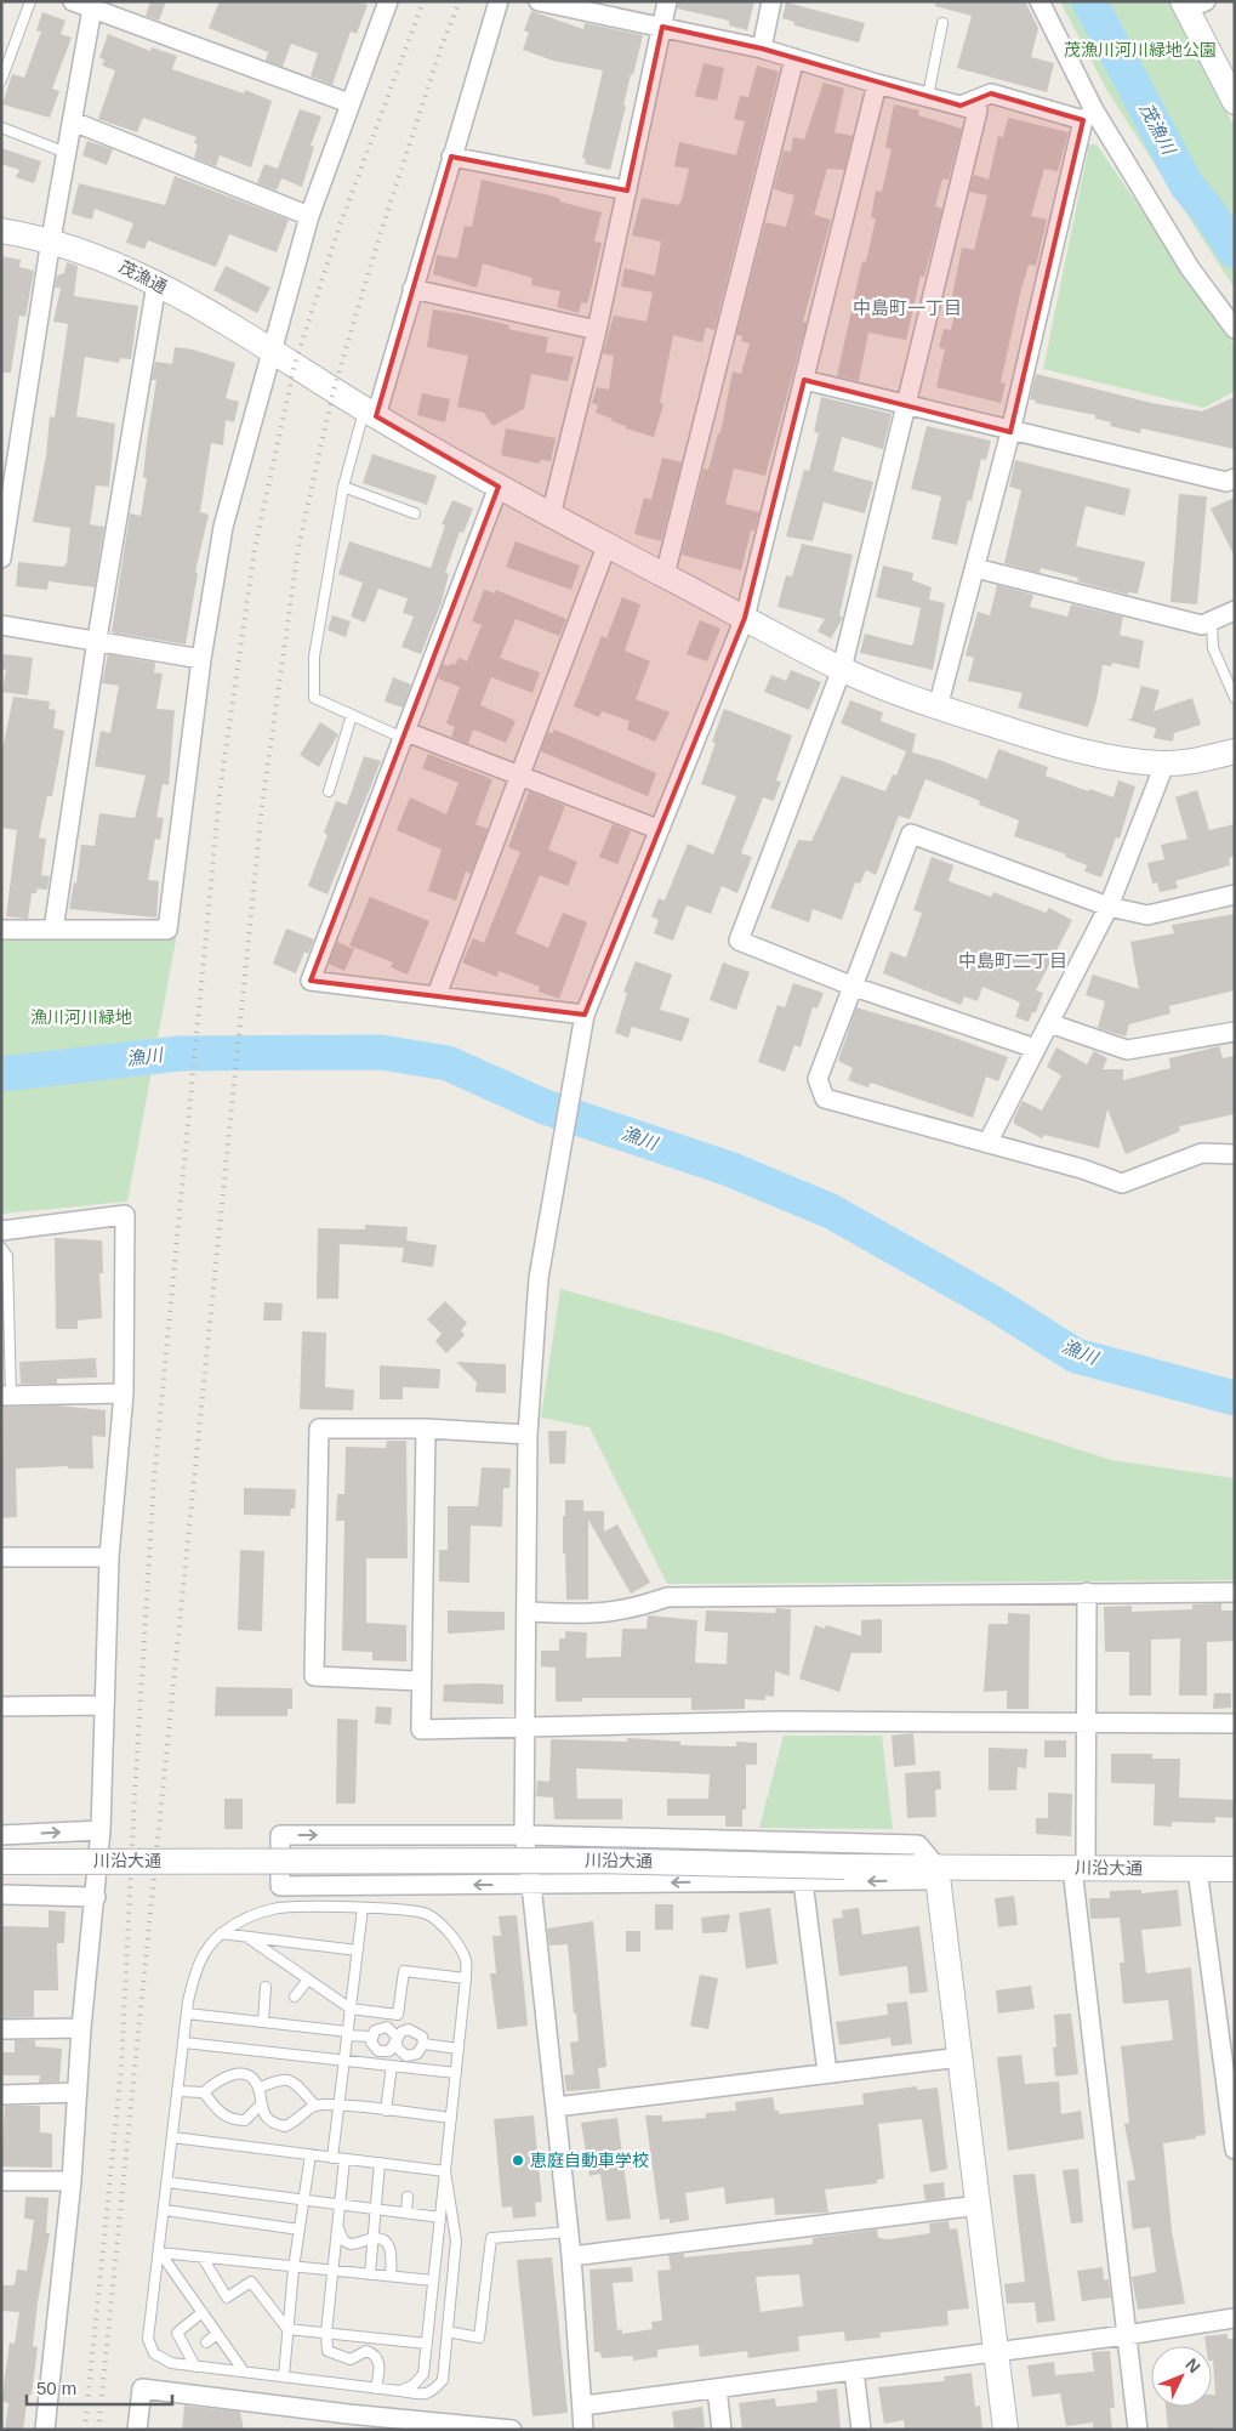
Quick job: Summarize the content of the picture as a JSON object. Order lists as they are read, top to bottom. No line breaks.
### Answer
{"streets":{"street":["茂漁通","川沿大通"]},"districts":["中島町一丁目","中島町二丁目"],"water":["茂漁川","漁川"],"parks":["茂漁川河川緑地公園","漁川河川緑地"],"places":["恵庭自動車学校"],"scale_bar":"50 m","north":"top right"}
